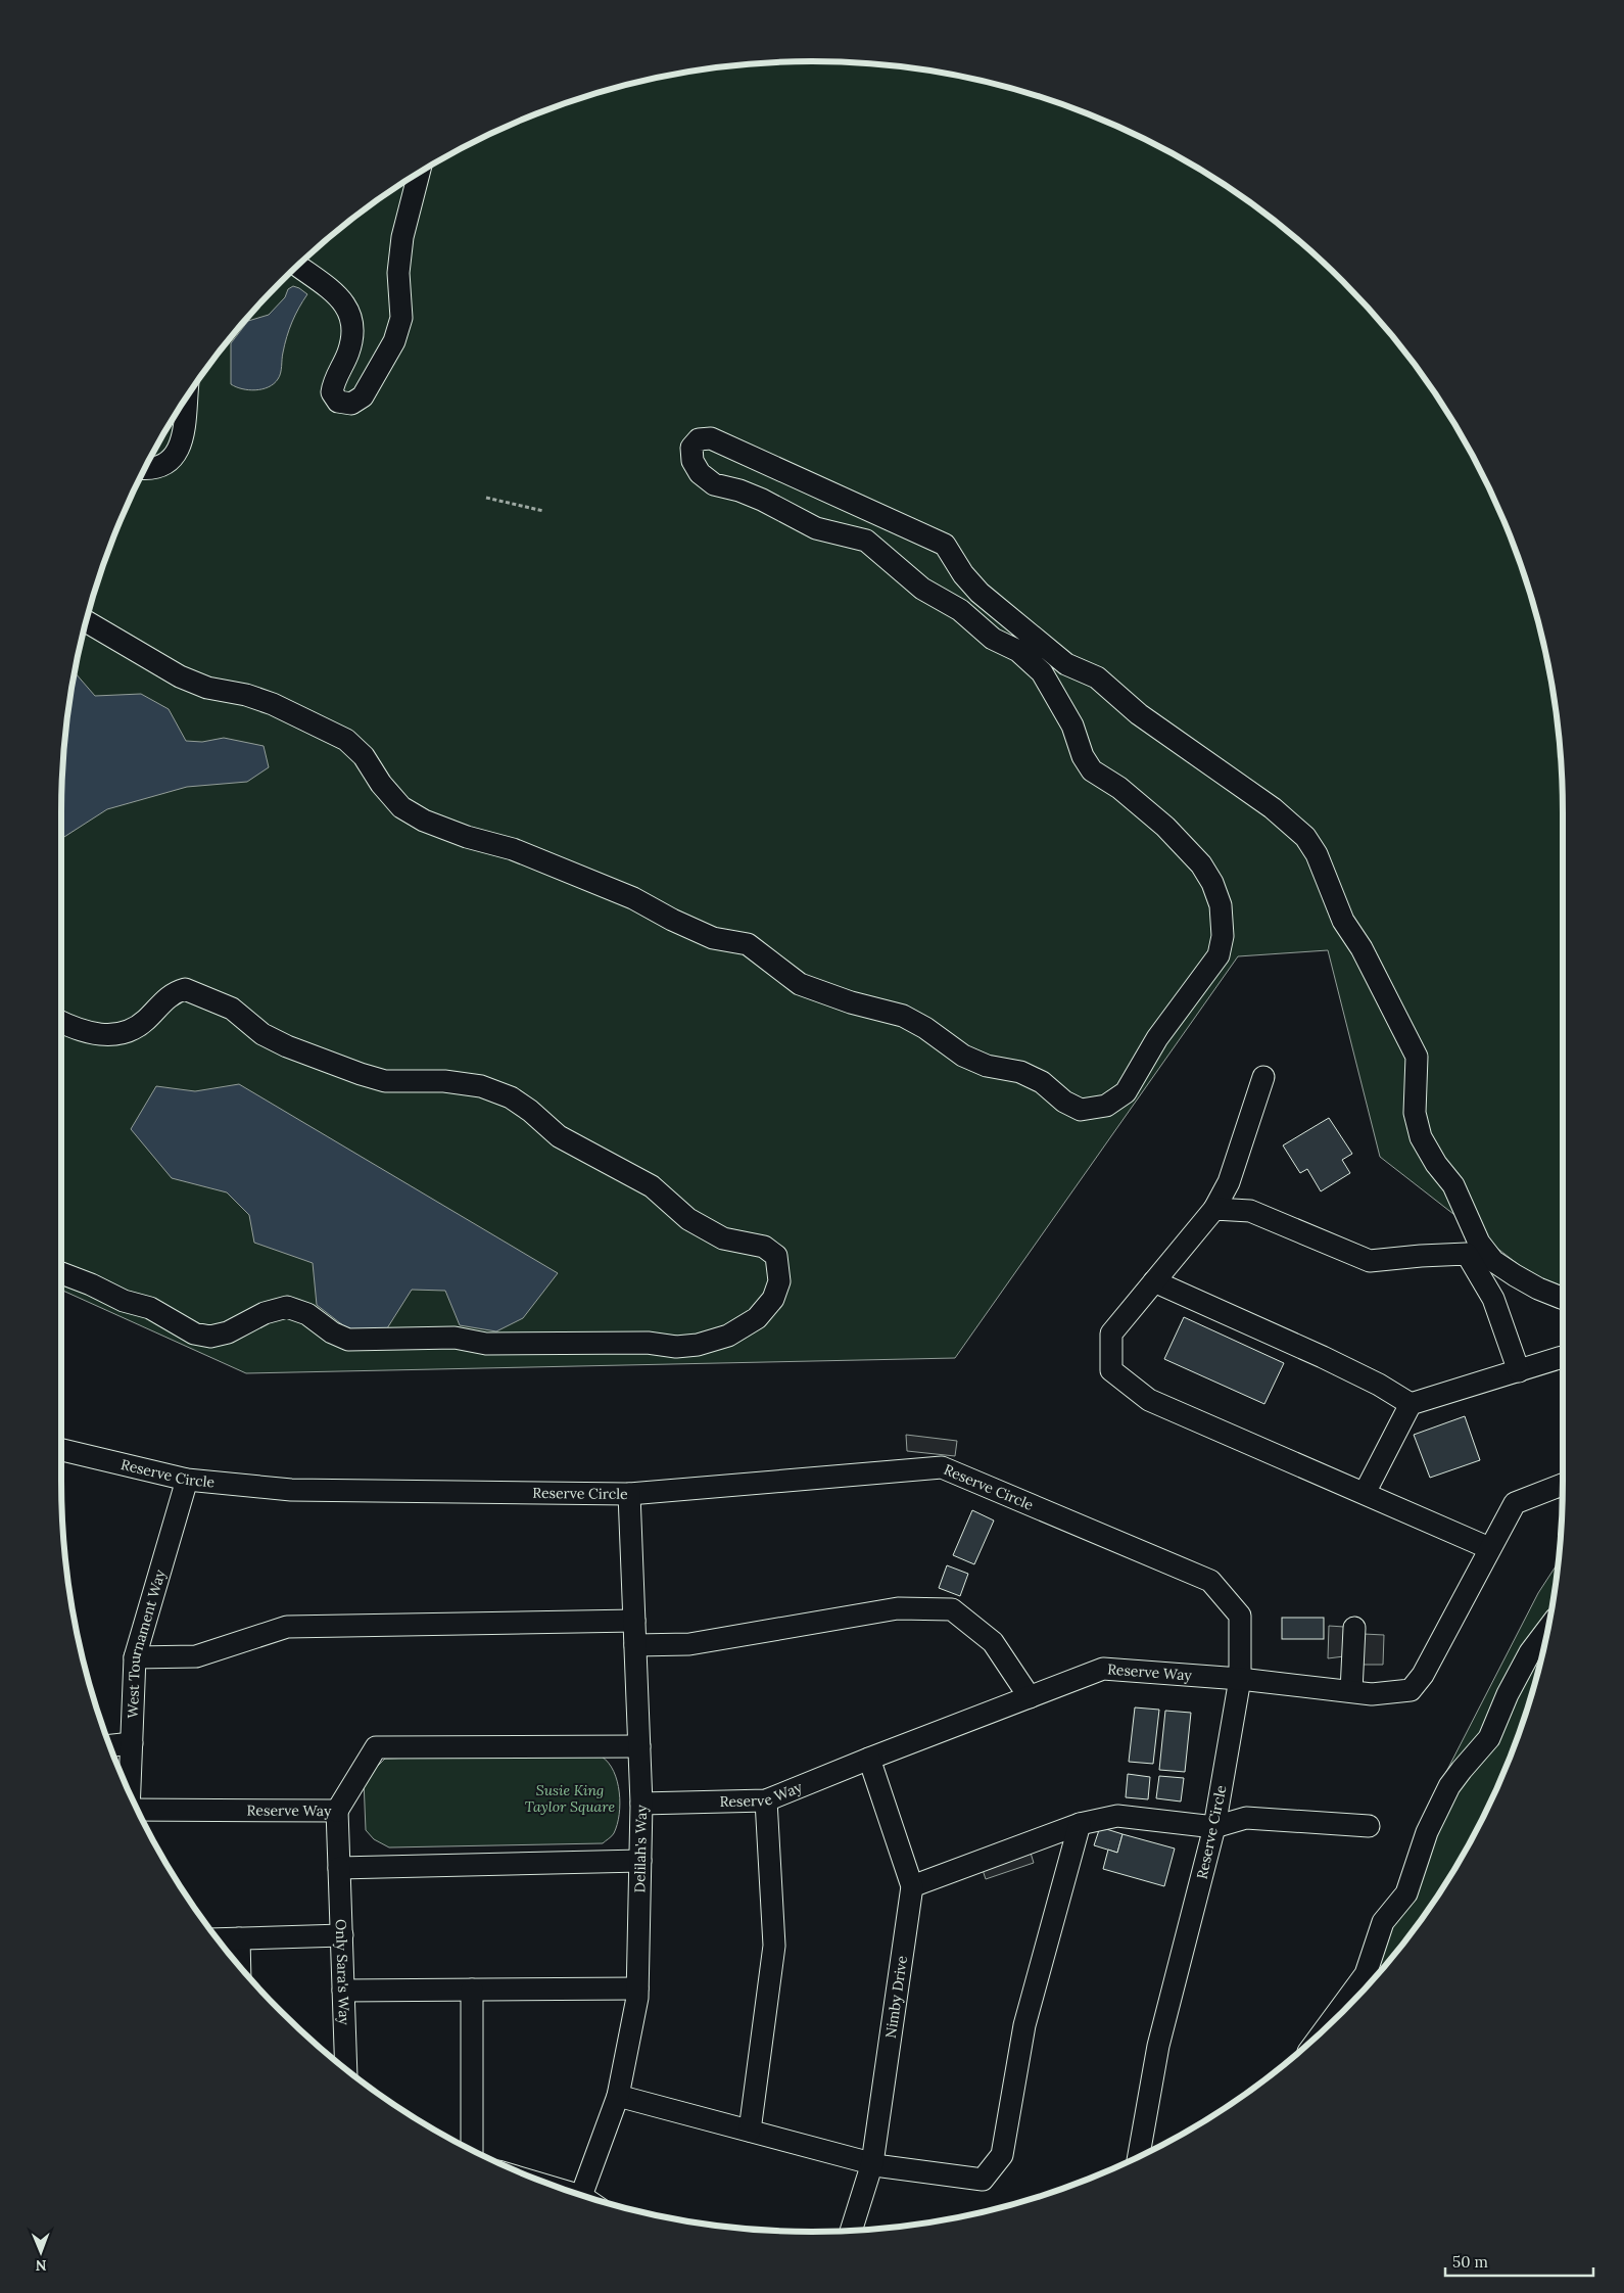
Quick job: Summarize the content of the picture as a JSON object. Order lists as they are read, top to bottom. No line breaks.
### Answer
{"streets":{"street":["Reserve Circle","West Tournament Way","Reserve Way","Delilah's Way","Only Sara's Way","Nimby Drive"]},"crossings":[["Reserve Circle","West Tournament Way"],["Reserve Circle","Reserve Way"],["Reserve Circle","Delilah's Way"],["Reserve Way","Delilah's Way"],["Reserve Way","Only Sara's Way"],["Reserve Way","Nimby Drive"]],"parks":["Susie King Taylor Square"],"scale_bar":"50 m","north":"bottom"}
